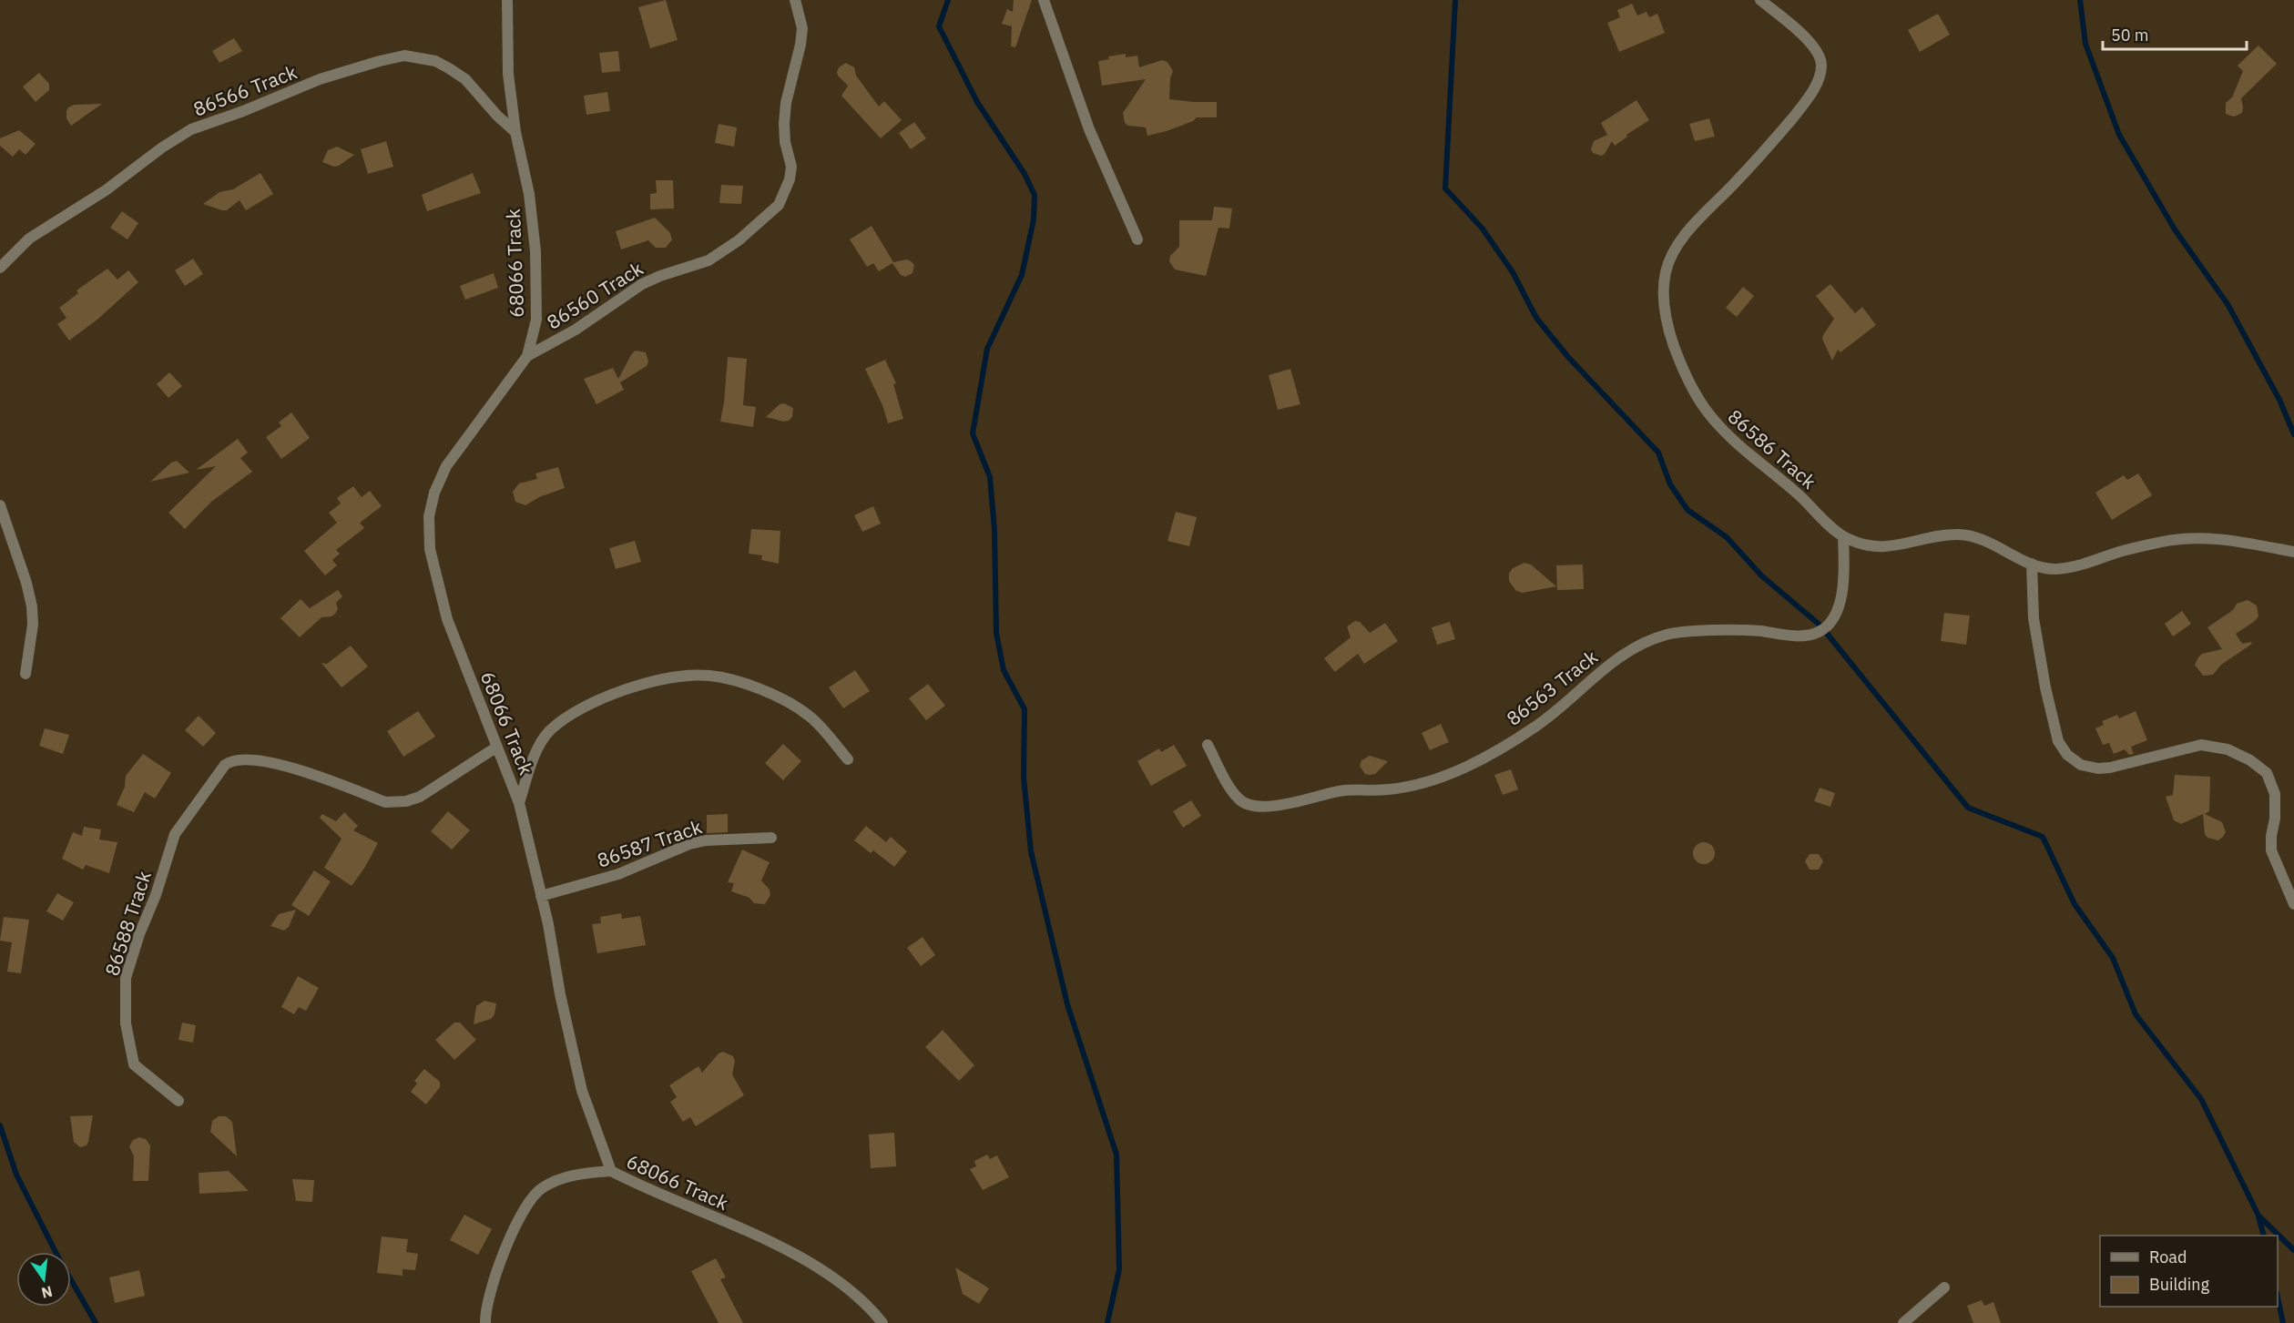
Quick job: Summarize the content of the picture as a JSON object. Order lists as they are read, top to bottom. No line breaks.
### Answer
{"streets":{"street":["86566 Track","68066 Track","86560 Track","86586 Track","86563 Track","86587 Track","86588 Track"]},"crossings":[["86566 Track","68066 Track"],["68066 Track","86560 Track"],["68066 Track","86587 Track"],["68066 Track","86588 Track"],["86586 Track","86563 Track"]],"legend":["Road","Building"],"scale_bar":"50 m","north":"bottom"}
